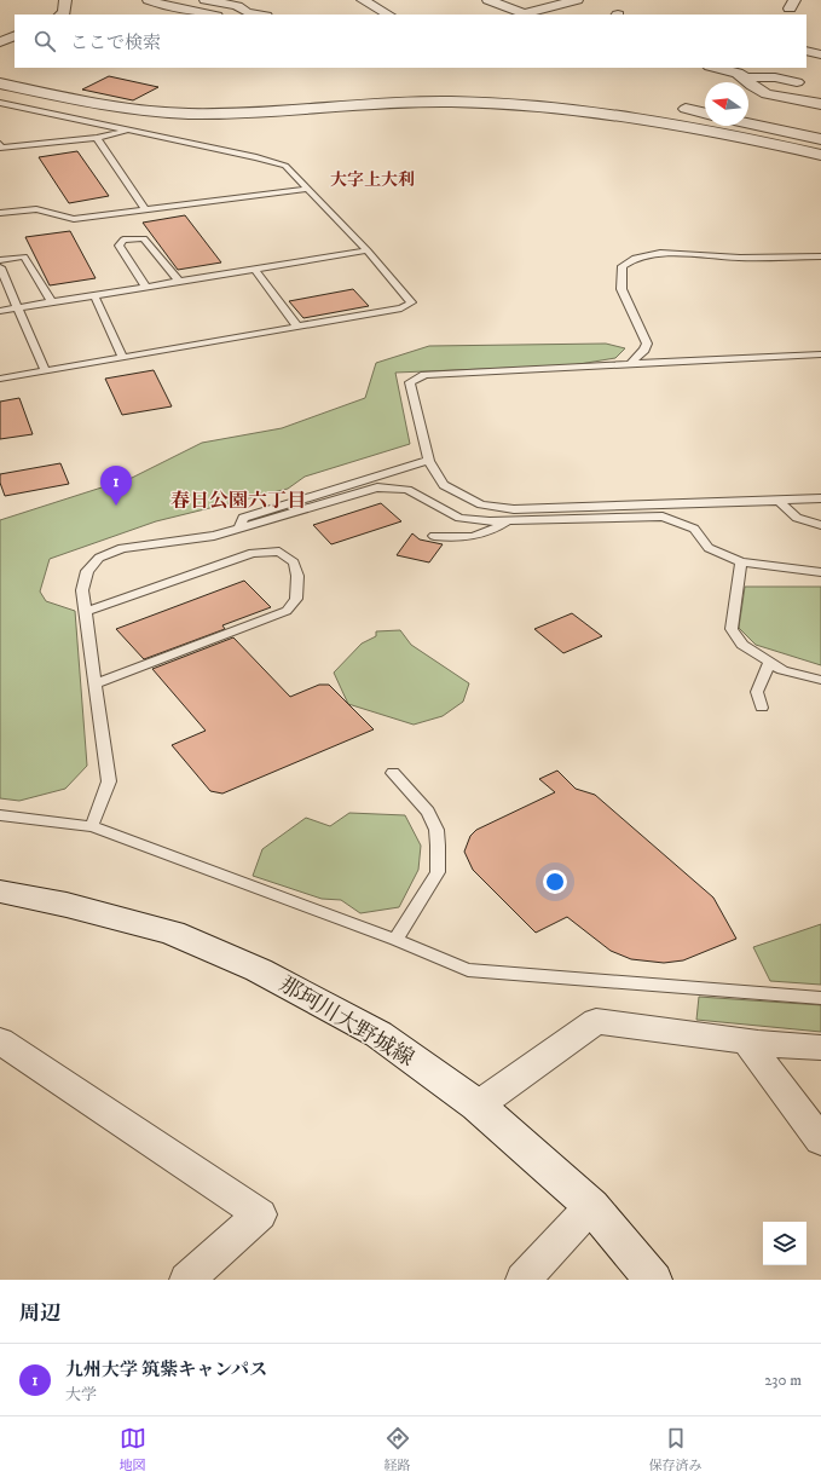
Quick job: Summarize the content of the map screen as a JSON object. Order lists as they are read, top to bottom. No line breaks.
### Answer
{"streets":{"street":["那珂川大野城線"]},"districts":["大字上大利","春日公園六丁目"],"north":"left","page":{"search":"ここで検索","pins":"1","heading":"周辺","list":[{"mark":"1","name":"九州大学 筑紫キャンパス","note":"大学","value":"230 m"}],"nav":["地図","経路","保存済み"]}}
